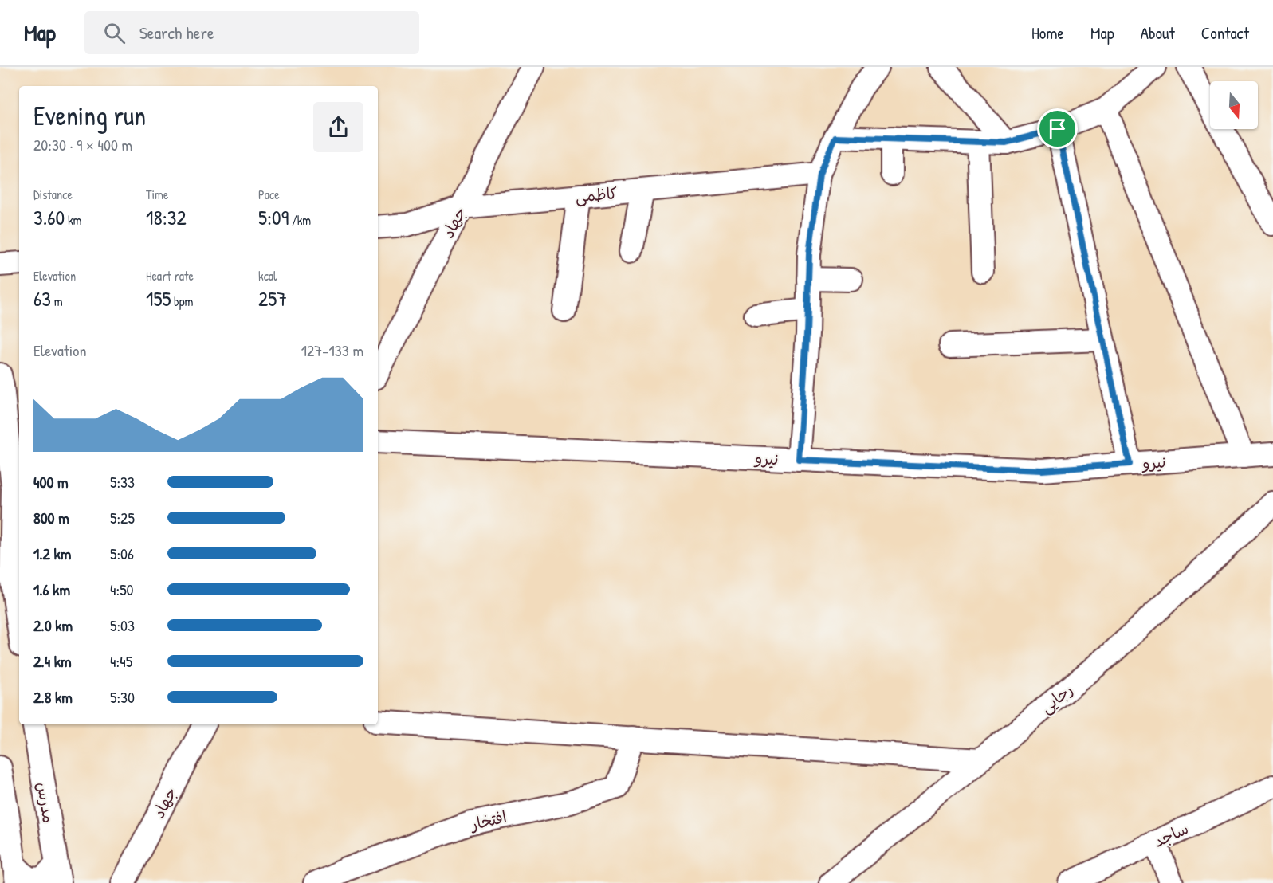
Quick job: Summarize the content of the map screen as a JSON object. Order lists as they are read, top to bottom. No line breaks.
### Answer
{"streets":{"street":["کاظمی","جهاد","نیرو","رجایی","مدرس","افتخار","ساجد"]},"crossings":[["کاظمی","جهاد"]],"north":"bottom","page":{"header":"Map","search":"Search here","nav":["Home","Map","About","Contact"],"heading":["Evening run","20:30 · 9 × 400 m"],"stats":[["Distance","3.60 km"],["Time","18:32"],["Pace","5:09 /km"],["Elevation","63 m"],["Heart rate","155 bpm"],["kcal","257"]],"chart":["Elevation","127–133 m"],"list":[{"name":"400 m","note":"5:33"},{"name":"800 m","note":"5:25"},{"name":"1.2 km","note":"5:06"},{"name":"1.6 km","note":"4:50"},{"name":"2.0 km","note":"5:03"},{"name":"2.4 km","note":"4:45"},{"name":"2.8 km","note":"5:30"}]}}
